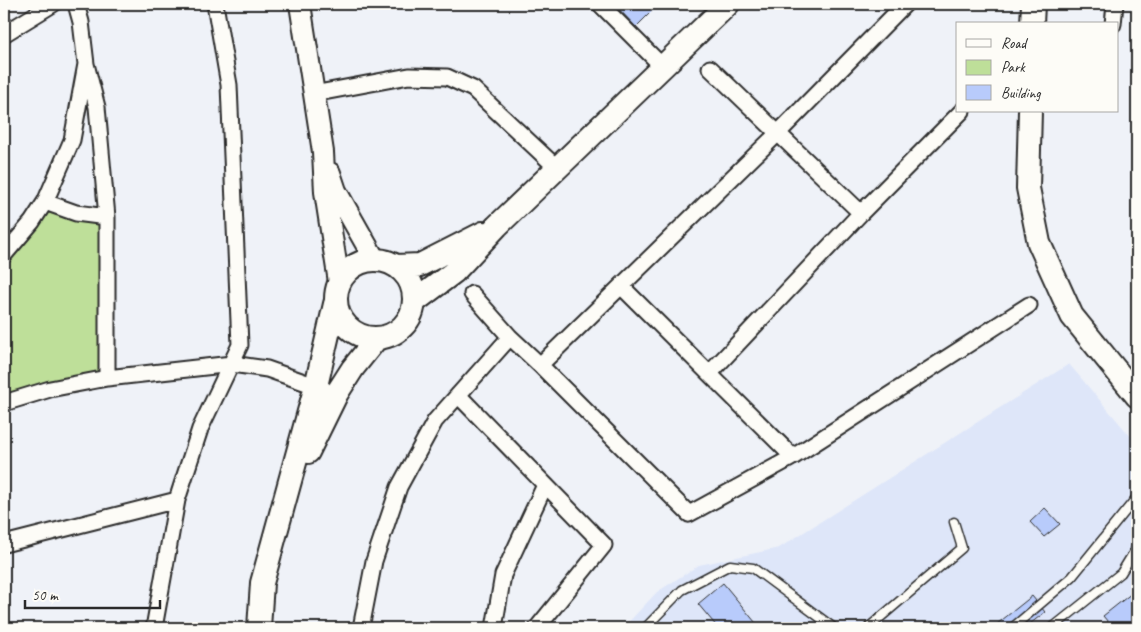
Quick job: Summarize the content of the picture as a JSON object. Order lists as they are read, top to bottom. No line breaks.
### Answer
{"legend":["Road","Park","Building"],"scale_bar":"50 m"}
